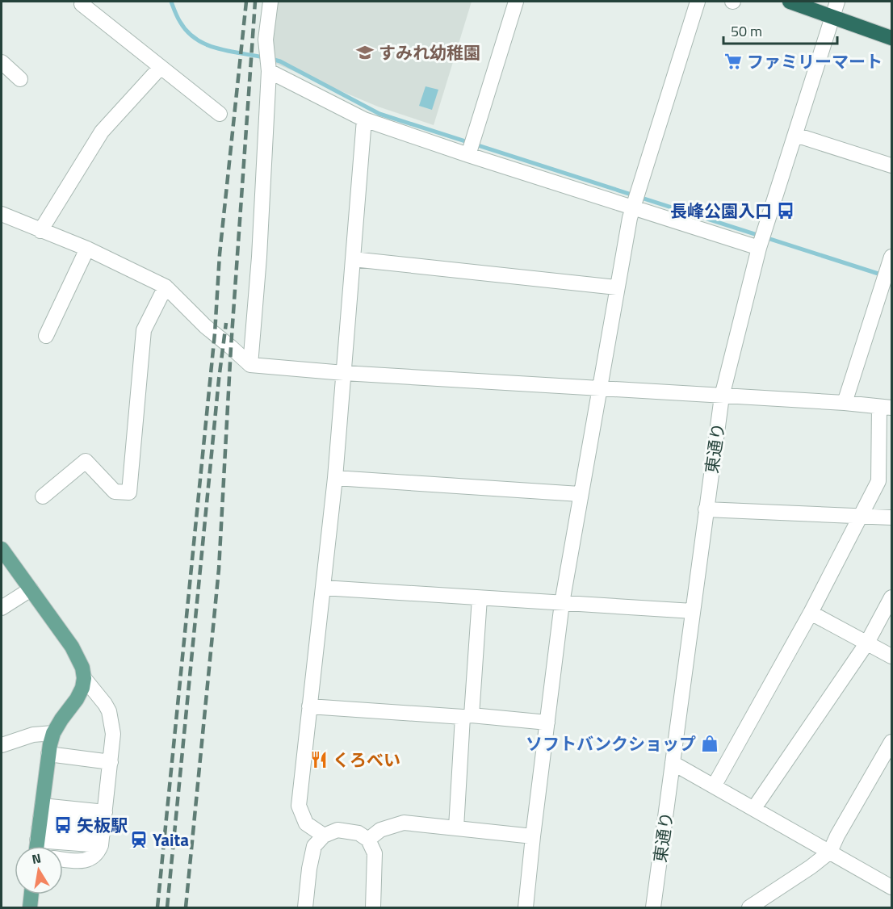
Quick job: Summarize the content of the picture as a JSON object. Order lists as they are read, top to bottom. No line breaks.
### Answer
{"streets":{"street":["東通り"]},"places":{"school or university":["すみれ幼稚園"],"supermarket":["ファミリーマート"],"bus stop":["長峰公園入口","矢板駅"],"shop":["ソフトバンクショップ"],"restaurant":["くろべい"],"station":["Yaita"]},"scale_bar":"50 m","north":"top"}
